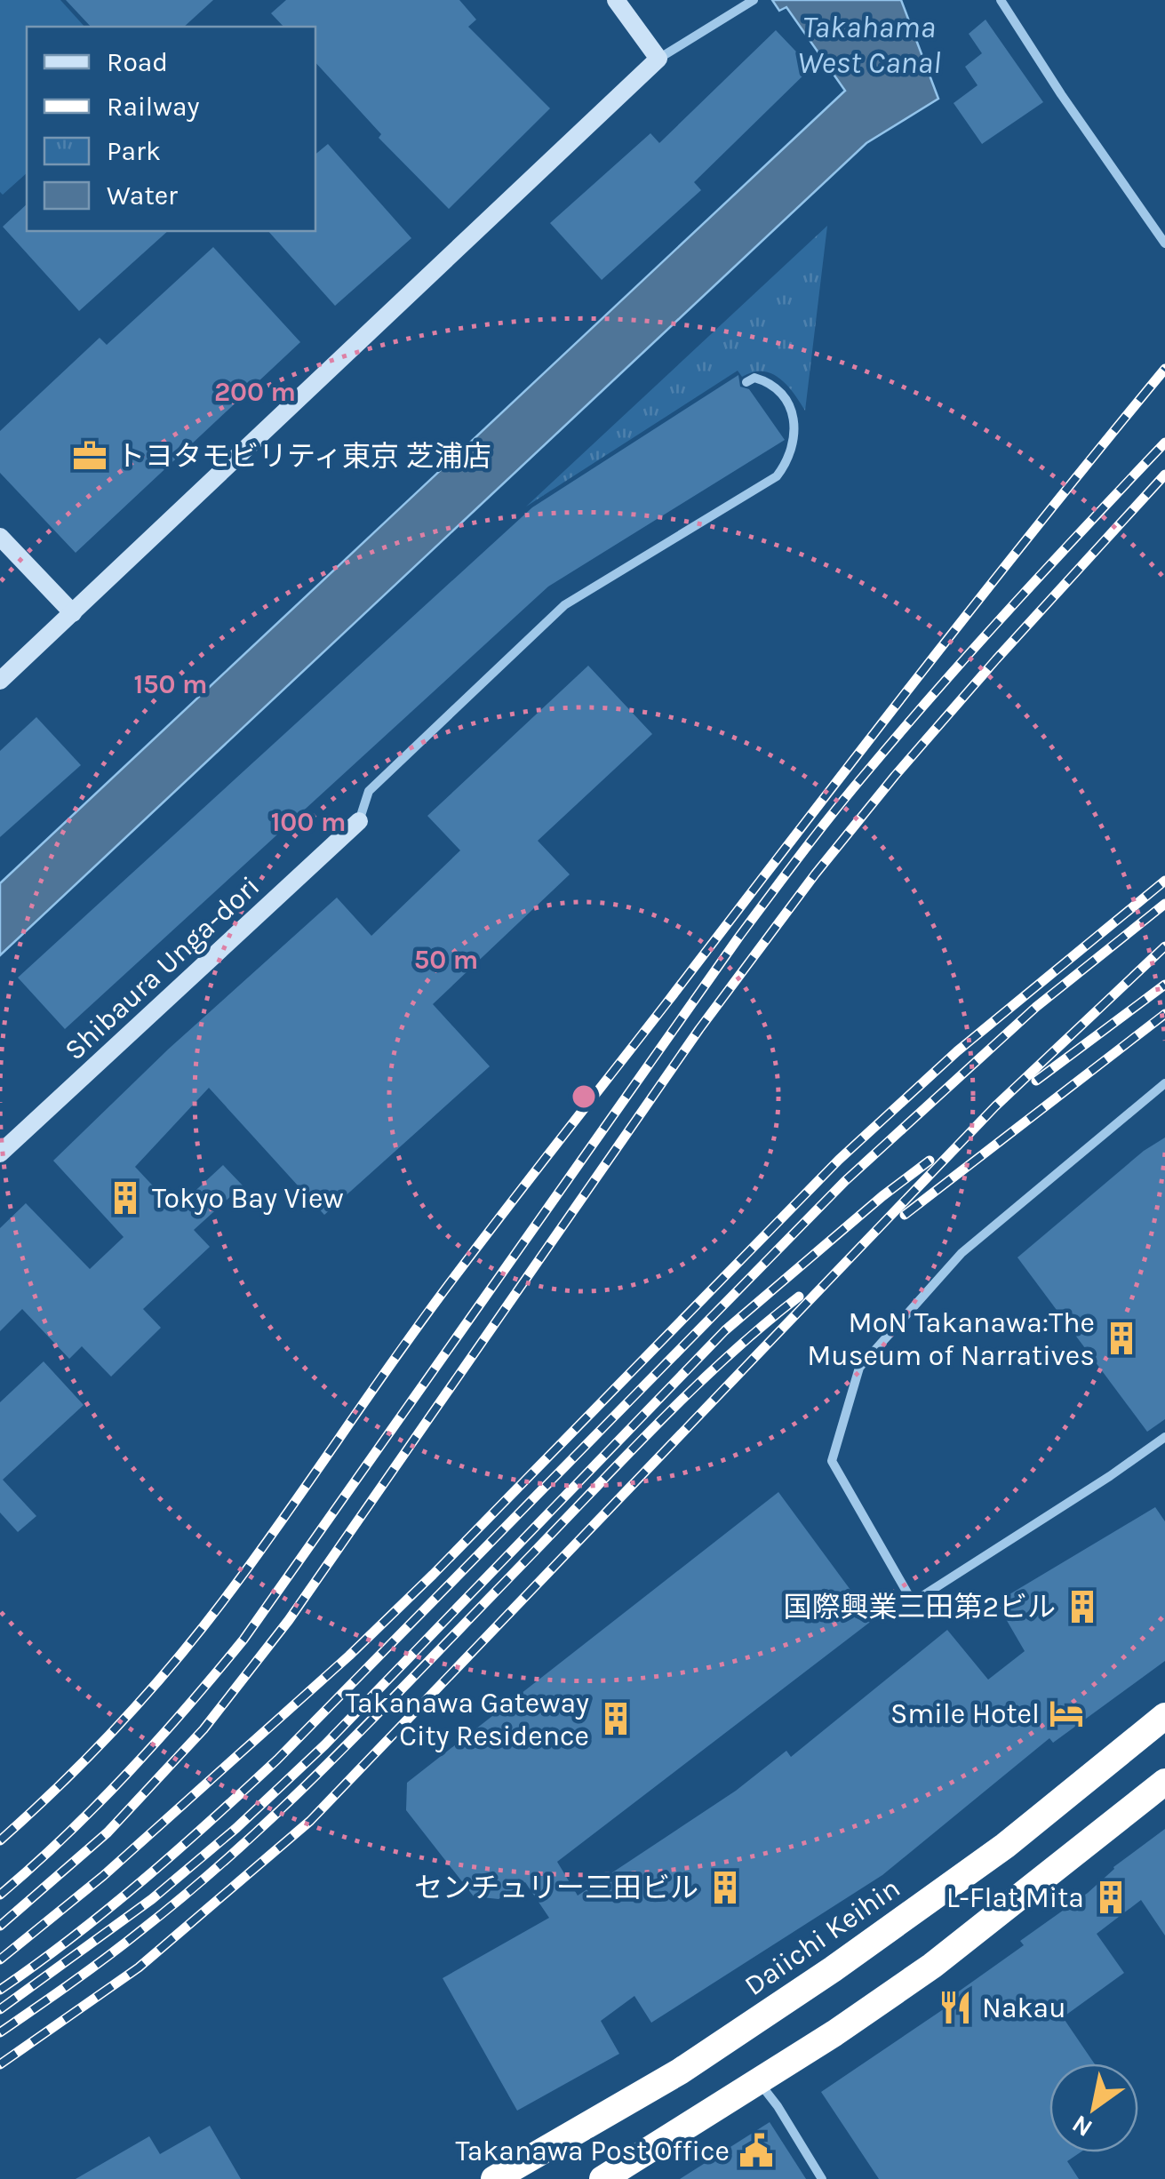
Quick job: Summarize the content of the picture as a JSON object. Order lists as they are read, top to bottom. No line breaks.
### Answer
{"streets":{"highway":["Daiichi Keihin"],"street":["Shibaura Unga-dori"]},"water":["Takahama West Canal"],"places":{"office":["トヨタモビリティ東京 芝浦店"],"building":["Tokyo Bay View","MoN Takanawa:The Museum of Narratives","国際興業三田第2ビル","Takanawa Gateway City Residence","センチュリー三田ビル","L-Flat Mita"],"hotel":["Smile Hotel"],"restaurant":["Nakau"],"public building":["Takanawa Post Office"]},"legend":["Road","Railway","Park","Water"],"north":"bottom left","rings":["200 m","150 m","100 m","50 m"]}
